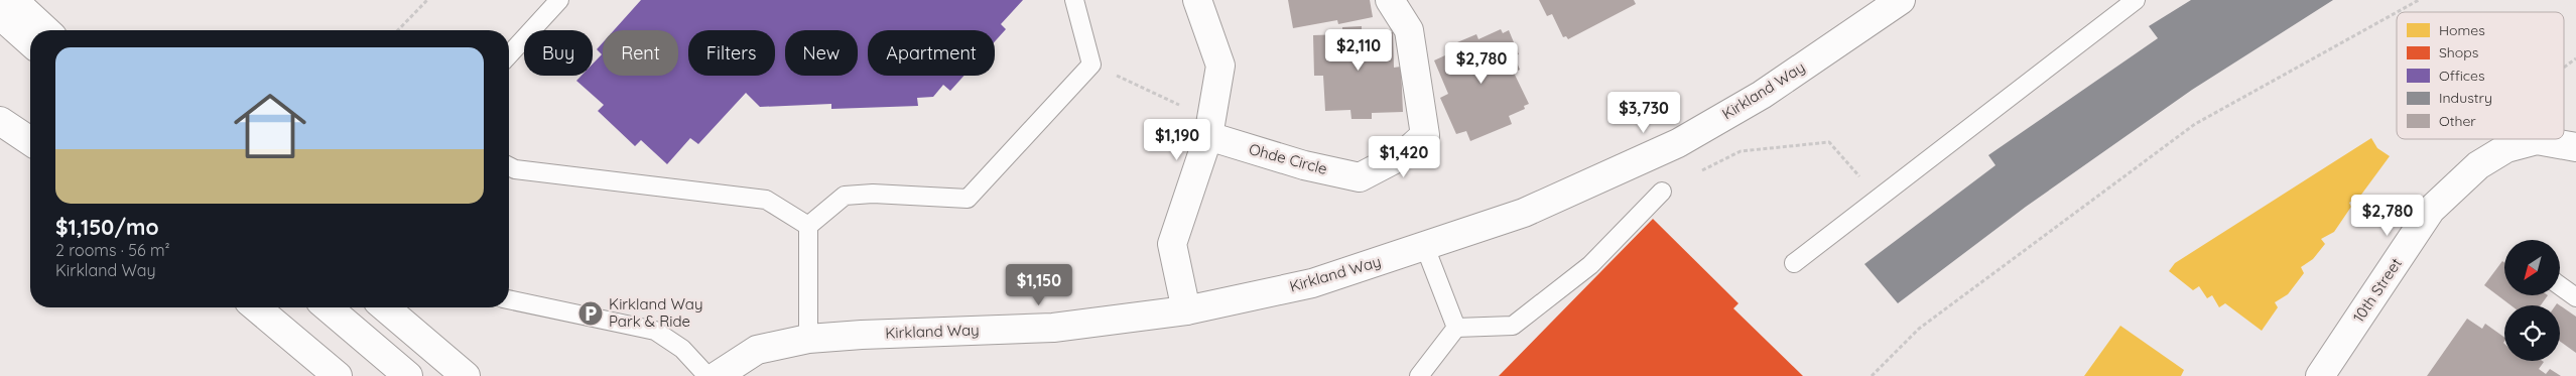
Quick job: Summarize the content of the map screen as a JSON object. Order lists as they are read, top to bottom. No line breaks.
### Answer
{"streets":{"main road":["Kirkland Way","Ohde Circle","10th Street"]},"places":{"parking":["Kirkland Way Park & Ride"]},"legend":["Homes","Shops","Offices","Industry","Other"],"north":"bottom left","page":{"price":["$2,110","$2,780","$3,730","$1,190","$1,420","$2,780","$1,150"],"chip":["Buy","Rent","Filters","New","Apartment"],"list":[{"name":"$1,150/mo","note":"2 rooms · 56 m² · Kirkland Way"}]}}
